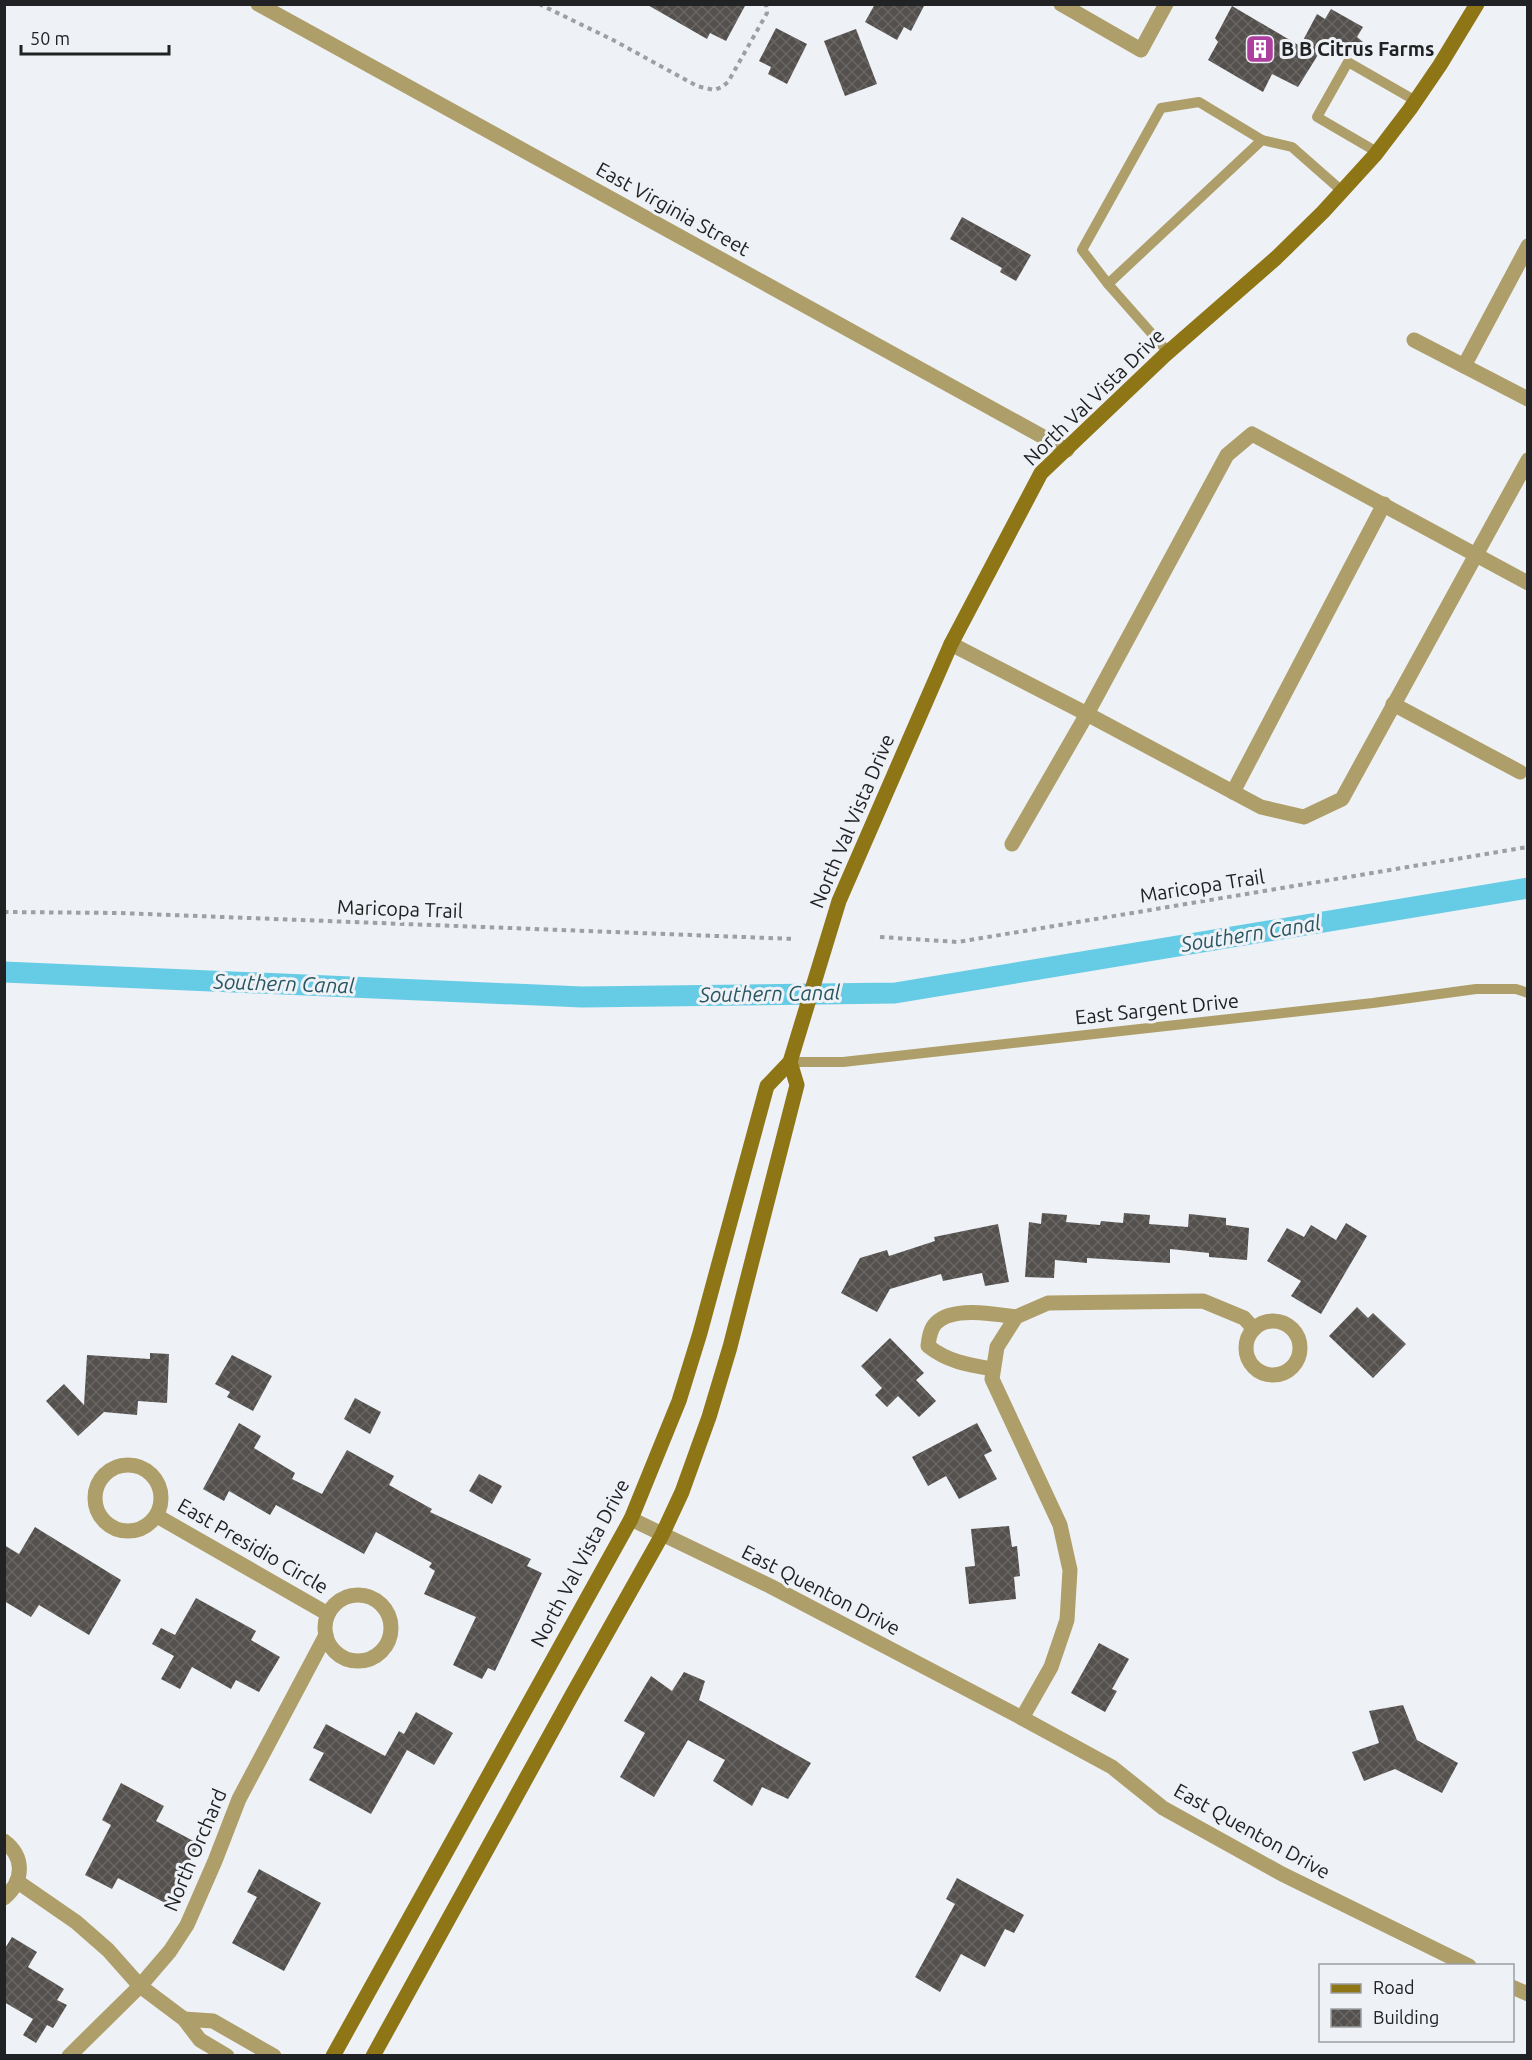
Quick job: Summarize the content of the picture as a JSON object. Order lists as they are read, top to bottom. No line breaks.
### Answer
{"streets":{"main road":["North Val Vista Drive"],"street":["East Virginia Street","East Presidio Circle","East Quenton Drive","North Orchard"],"lane":["East Sargent Drive"],"path":["Maricopa Trail"]},"crossings":[["East Virginia Street","North Val Vista Drive"],["North Val Vista Drive","East Sargent Drive"],["North Val Vista Drive","East Quenton Drive"],["East Presidio Circle","North Orchard"]],"water":["Southern Canal"],"places":{"building":["B B Citrus Farms"]},"legend":["Road","Building"],"scale_bar":"50 m"}
